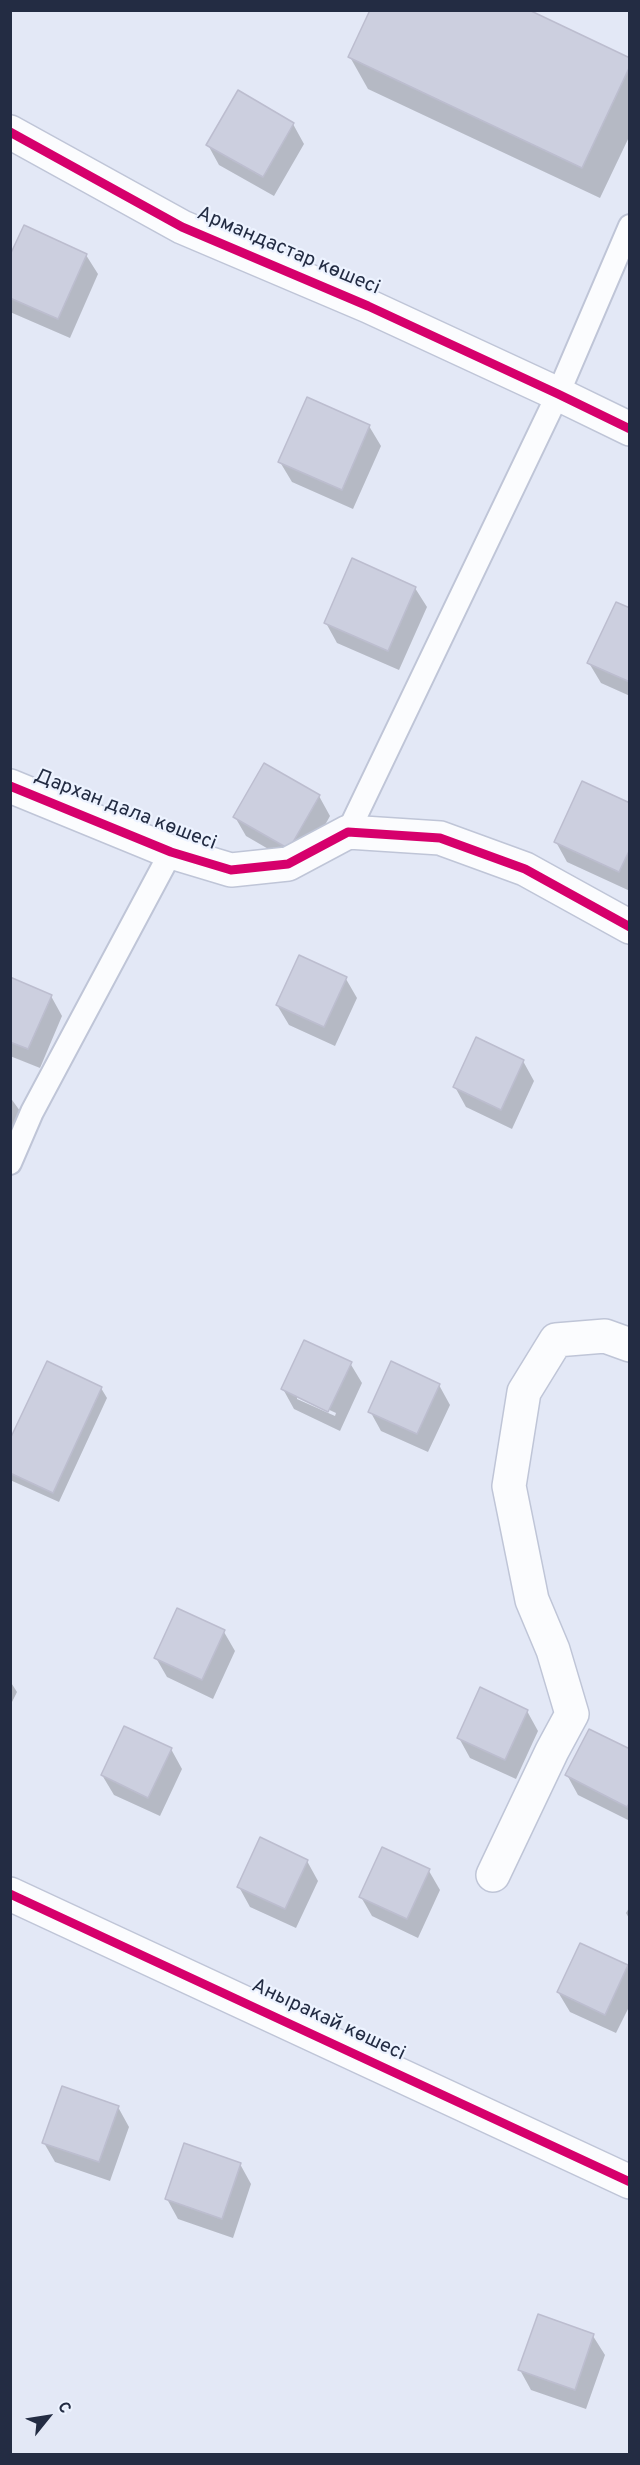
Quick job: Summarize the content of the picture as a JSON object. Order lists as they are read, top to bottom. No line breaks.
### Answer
{"streets":{"street":["Армандастар көшесі","Дархан дала көшесі","Аныракай көшесі"]},"north":"top right"}
